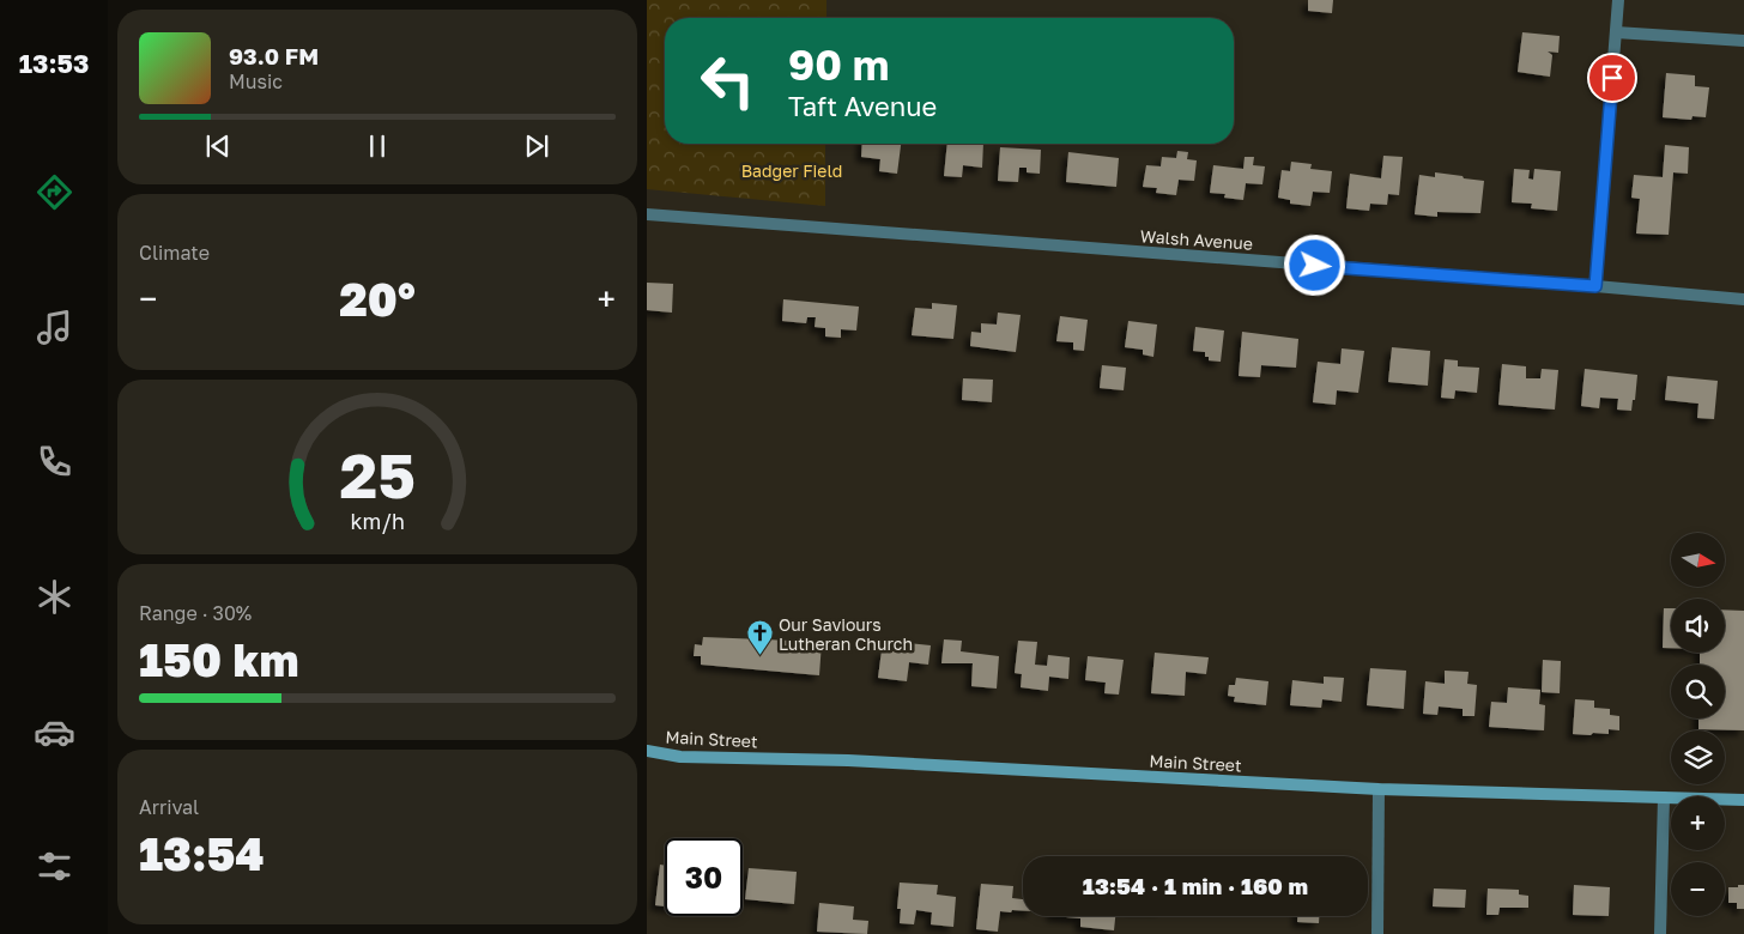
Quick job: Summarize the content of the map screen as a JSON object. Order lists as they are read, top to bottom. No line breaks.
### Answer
{"streets":{"main road":["Main Street"],"street":["Walsh Avenue"]},"parks":["Badger Field"],"places":{"church":["Our Saviours Lutheran Church"]},"north":"right","page":{"tabs":"13:53","turn":["90 m","Taft Avenue"],"song":["93.0 FM","Music"],"tile":["Climate",["Range · 30%","150 km"],["Arrival","13:54"]],"heat":["−","20°","+"],"map_buttons":["+","−"],"limit":"30","trip":"13:54 · 1 min · 160 m","gauge":["25","km/h"]}}
